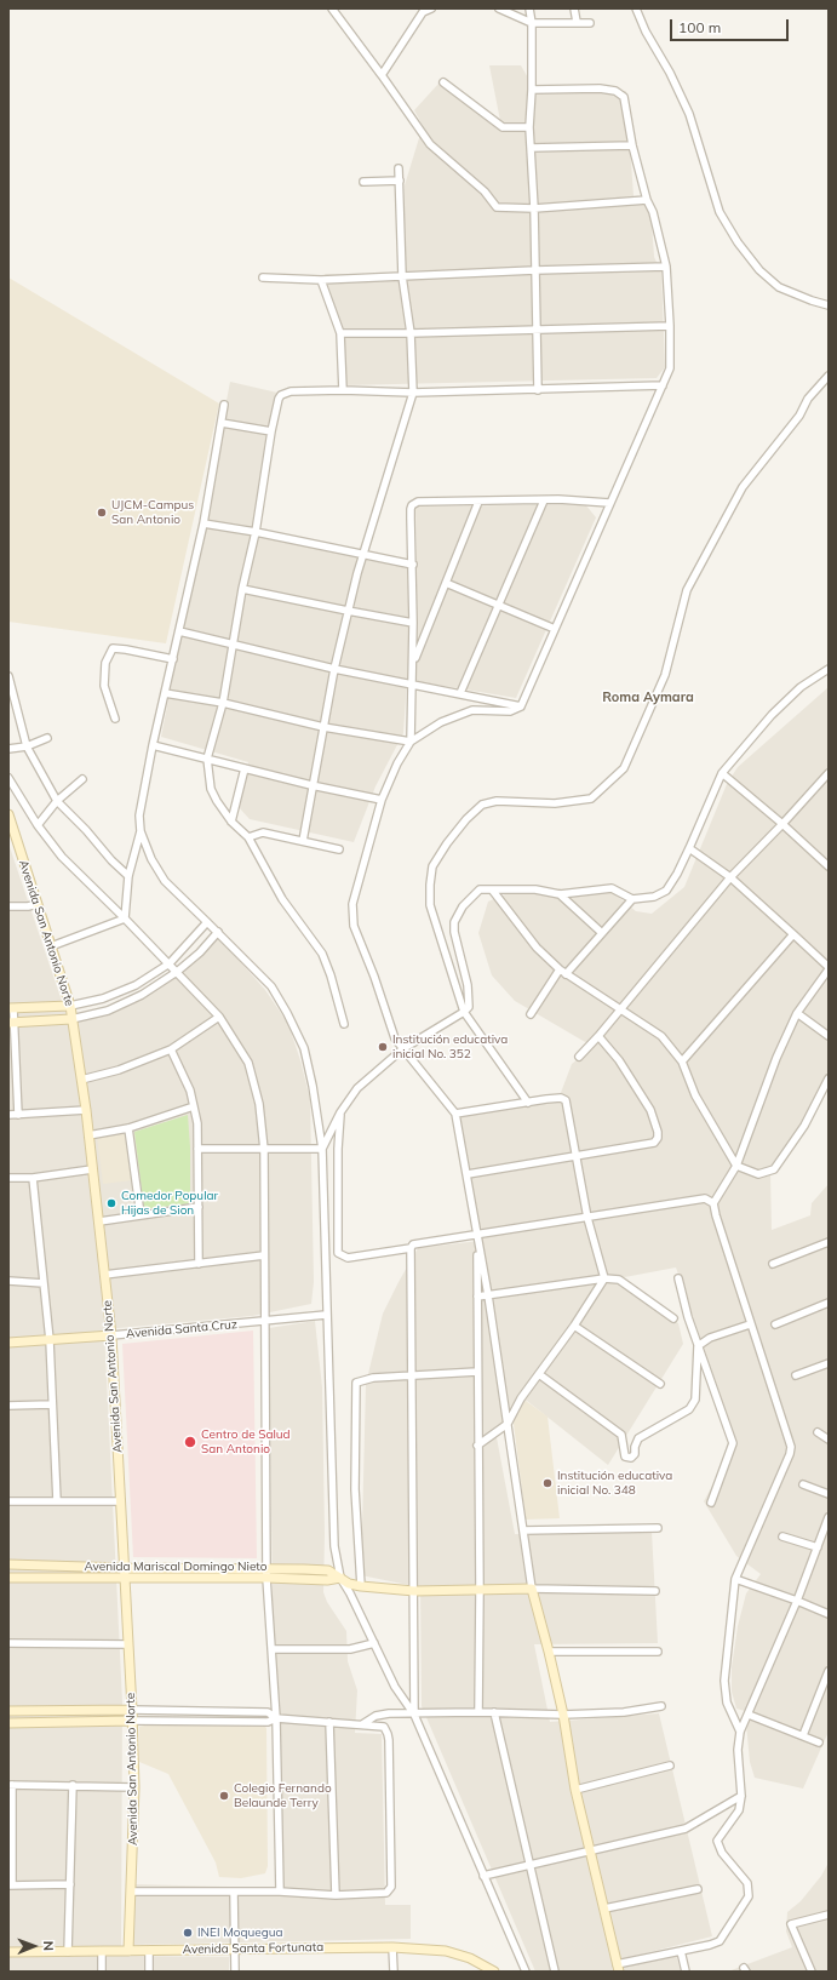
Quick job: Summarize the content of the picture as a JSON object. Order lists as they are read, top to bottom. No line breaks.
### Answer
{"streets":{"street":["Avenida San Antonio Norte","Avenida Santa Cruz","Avenida Mariscal Domingo Nieto","Avenida Santa Fortunata"]},"crossings":[["Avenida San Antonio Norte","Avenida Santa Cruz"],["Avenida San Antonio Norte","Avenida Mariscal Domingo Nieto"],["Avenida San Antonio Norte","Avenida Santa Fortunata"]],"districts":["Roma Aymara"],"places":["UJCM-Campus San Antonio","Institución educativa inicial No. 352","Comedor Popular Hijas de Sion","Centro de Salud San Antonio","Institución educativa inicial No. 348","Colegio Fernando Belaunde Terry","INEI Moquegua"],"scale_bar":"100 m","north":"right"}
